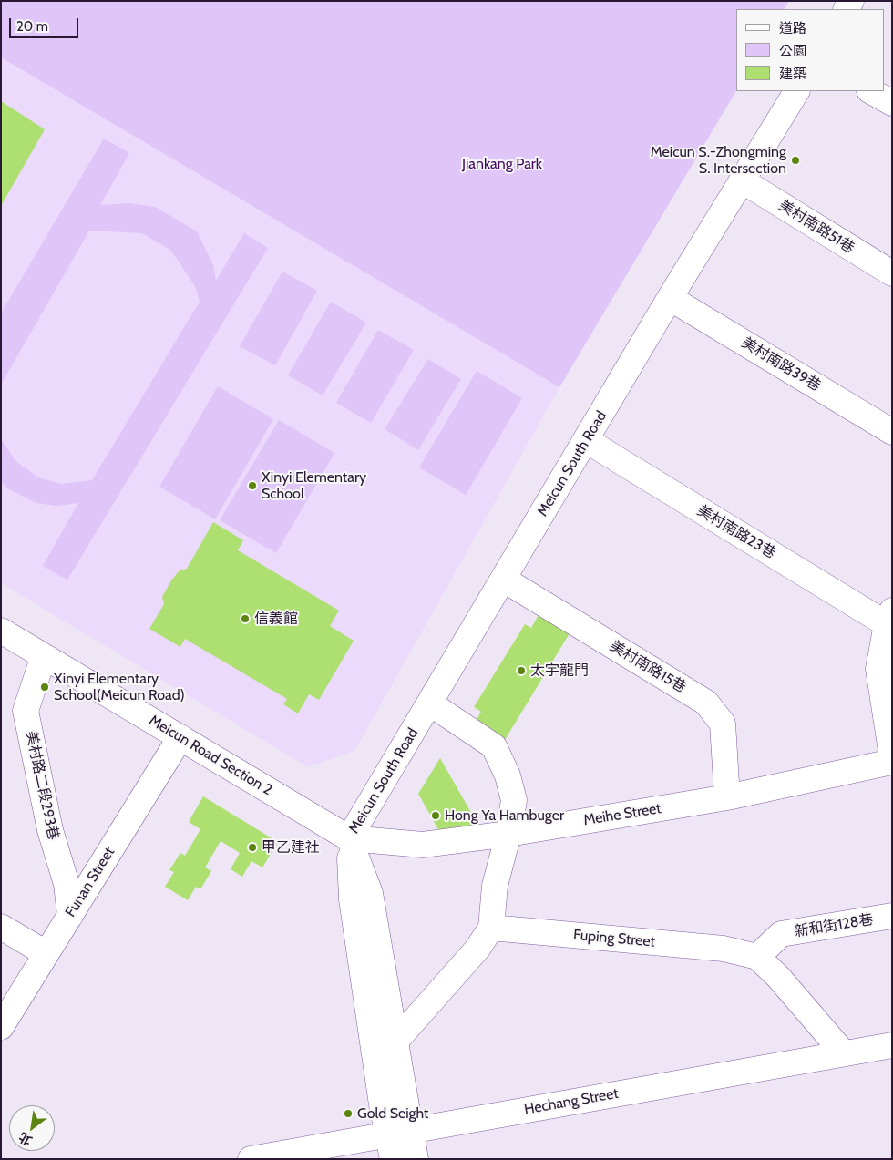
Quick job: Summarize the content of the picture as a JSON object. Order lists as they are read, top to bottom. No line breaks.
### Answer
{"streets":{"street":["美村南路51巷","美村南路39巷","Meicun South Road","美村南路23巷","美村南路15巷","Meicun Road Section 2","美村路二段293巷","Meihe Street","Funan Street","新和街128巷","Fuping Street","Hechang Street"]},"crossings":[["美村南路51巷","Meicun South Road"],["美村南路39巷","Meicun South Road"],["Meicun South Road","美村南路23巷"],["Meicun South Road","美村南路15巷"],["Meicun South Road","Meicun Road Section 2"],["Meicun South Road","Meihe Street"],["美村南路15巷","Meihe Street"],["Meicun Road Section 2","美村路二段293巷"],["Meicun Road Section 2","Meihe Street"],["Meicun Road Section 2","Funan Street"],["美村路二段293巷","Funan Street"],["新和街128巷","Fuping Street"]],"parks":["Jiankang Park"],"places":["Meicun S.-Zhongming S. Intersection","Xinyi Elementary School","信義館","太宇龍門","Xinyi Elementary School(Meicun Road)","Hong Ya Hambuger","甲乙建社","Gold Seight"],"legend":["道路","公園","建築"],"scale_bar":"20 m","north":"bottom left"}
